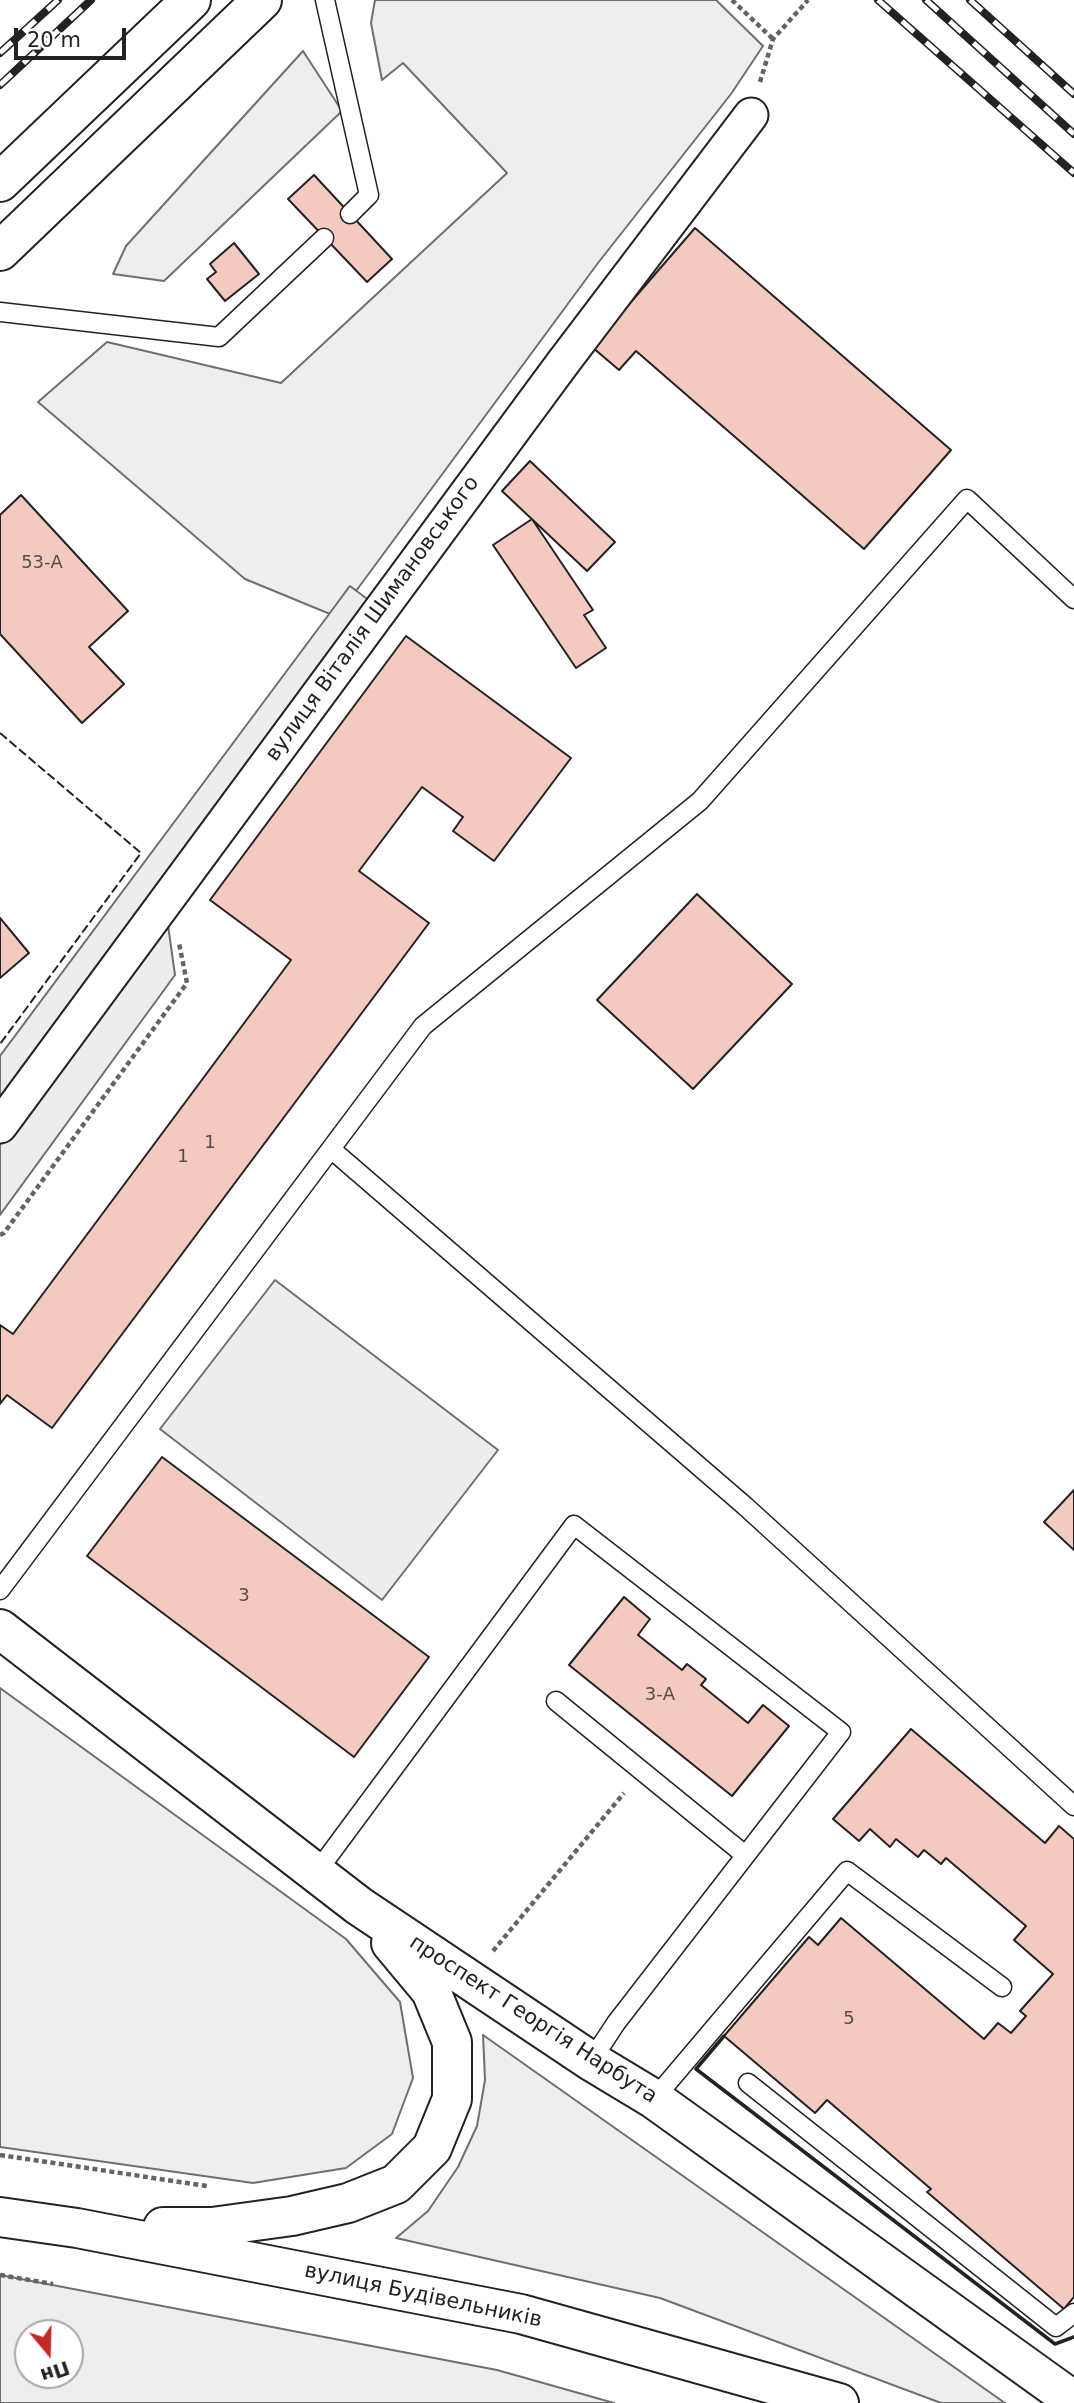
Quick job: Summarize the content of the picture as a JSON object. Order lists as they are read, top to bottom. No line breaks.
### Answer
{"streets":{"main road":["проспект Георгія Нарбута","вулиця Будівельників"],"street":["вулиця Віталія Шимановського"]},"house_numbers":["53-А","1","1","3","3-А","5"],"scale_bar":"20 m","north":"bottom"}
